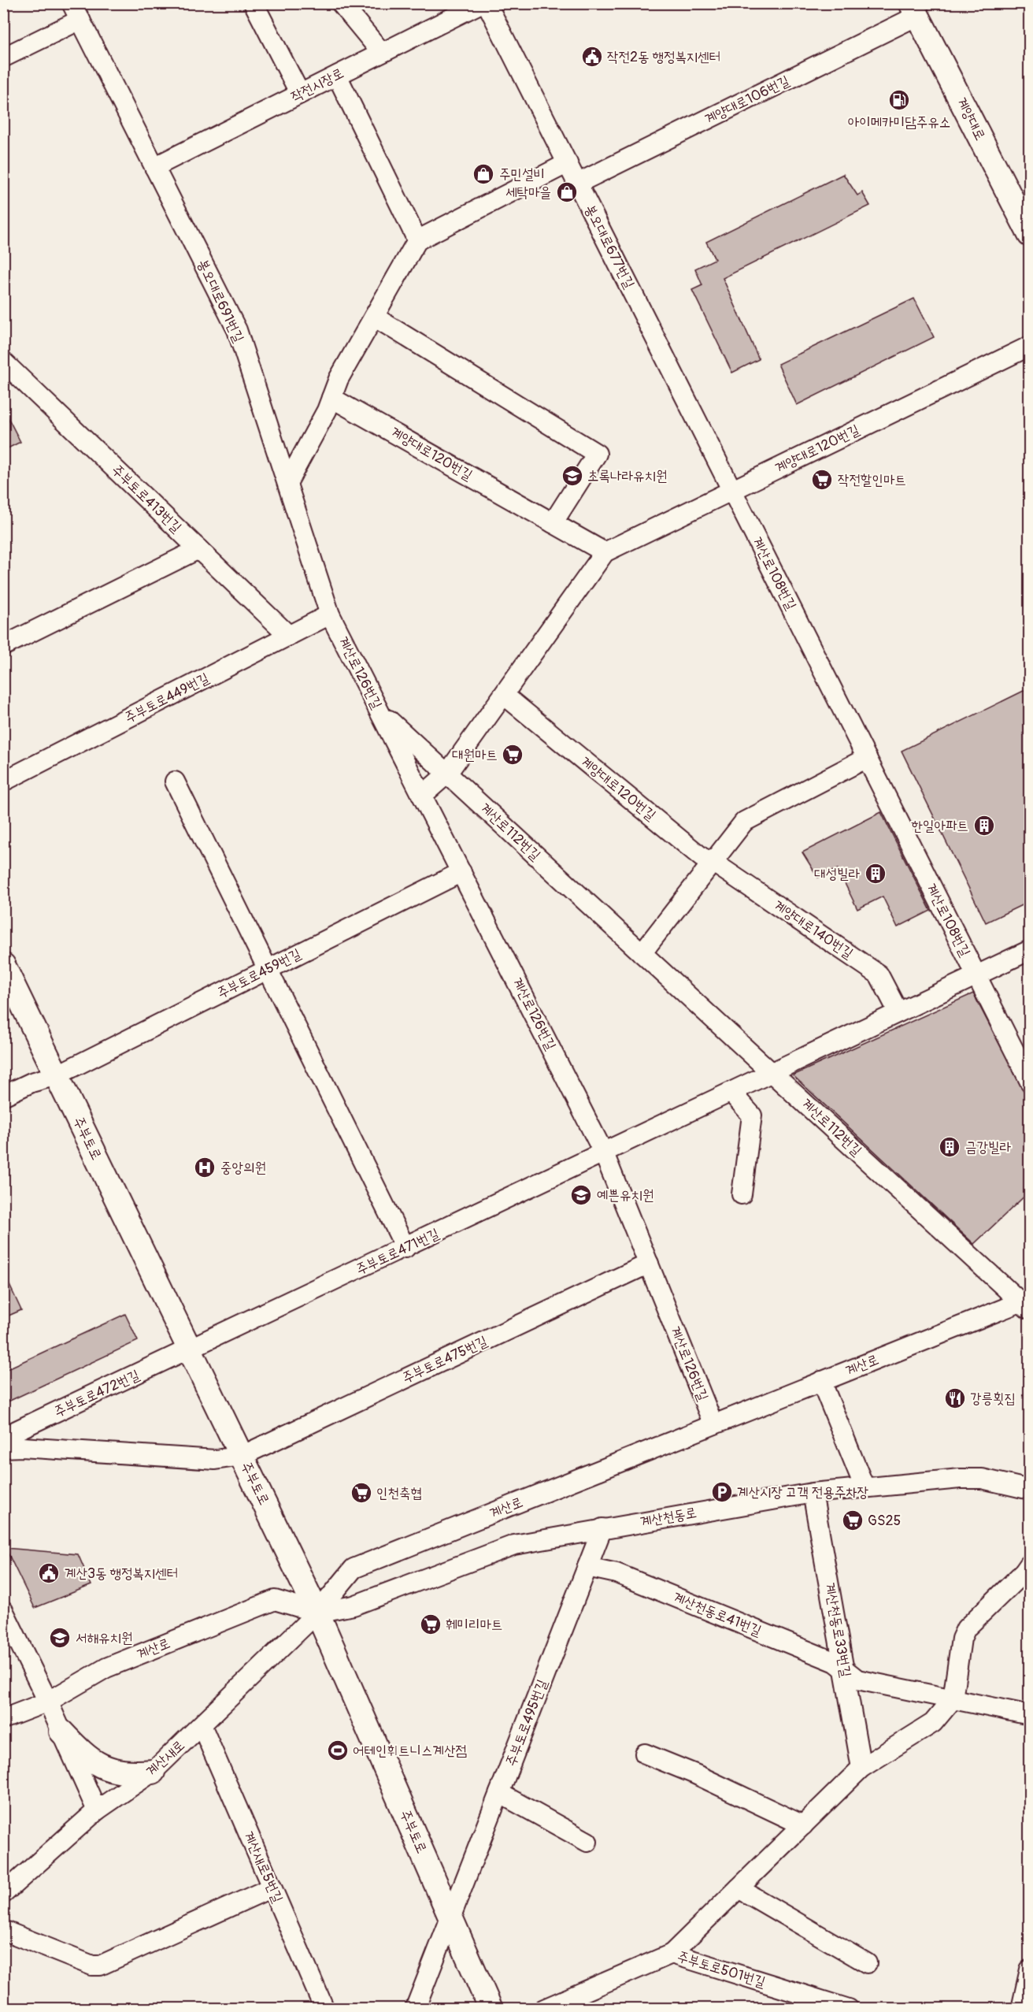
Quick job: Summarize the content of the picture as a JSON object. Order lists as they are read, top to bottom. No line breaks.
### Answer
{"streets":{"main road":["계양대로","주부토로"],"street":["작전시장로","계양대로106번길","봉오대로677번길","봉오대로691번길","계양대로120번길","주부토로413번길","계산로108번길","계산로126번길","주부토로449번길","계산로112번길","계양대로140번길","주부토로459번길","주부토로471번길","주부토로475번길","계산로","주부토로472번길","계산천동로","계산천동로41번길","계산천동로33번길","주부토로495번길","계산새로","계산새로5번길","주부토로501번길"]},"crossings":[["작전시장로","봉오대로691번길"],["계양대로106번길","계양대로"],["계양대로106번길","봉오대로677번길"],["봉오대로677번길","계양대로120번길"],["봉오대로677번길","계산로108번길"],["봉오대로691번길","계산로126번길"],["봉오대로691번길","주부토로449번길"],["계양대로120번길","계산로108번길"],["계양대로120번길","계산로126번길"],["계양대로120번길","계산로112번길"],["계양대로120번길","계양대로140번길"],["주부토로413번길","주부토로449번길"],["계산로126번길","주부토로449번길"],["계산로126번길","계산로112번길"],["계산로126번길","주부토로459번길"],["계산로126번길","주부토로471번길"],["계산로126번길","주부토로475번길"],["계산로126번길","계산로"],["계산로112번길","계산로"],["주부토로459번길","주부토로"],["주부토로","주부토로471번길"],["주부토로","주부토로475번길"],["주부토로","계산로"],["주부토로","주부토로472번길"],["주부토로","계산천동로"],["주부토로","주부토로495번길"],["주부토로","계산새로"],["주부토로471번길","주부토로472번길"],["계산로","계산천동로"],["계산로","계산새로"],["계산천동로","계산천동로33번길"],["계산천동로","주부토로495번길"],["계산천동로","계산새로"],["계산천동로41번길","계산천동로33번길"],["계산천동로41번길","주부토로495번길"],["계산새로","계산새로5번길"]],"places":{"public building":["작전2동 행정복지센터","계산3동 행정복지센터"],"fuel station":["아이메카미담주유소"],"shop":["주민설비","세탁마을"],"school or university":["초록나라유치원","예쁜유치원","서해유치원"],"supermarket":["작전할인마트","대원마트","인천축협","GS25","훼미리마트"],"building":["한일아파트","대성빌라","금강빌라"],"hospital":["중앙의원"],"restaurant":["강릉횟집"],"parking":["계산시장 고객 전용주차장"],"sports":["어테인휘트니스계산점"]}}
